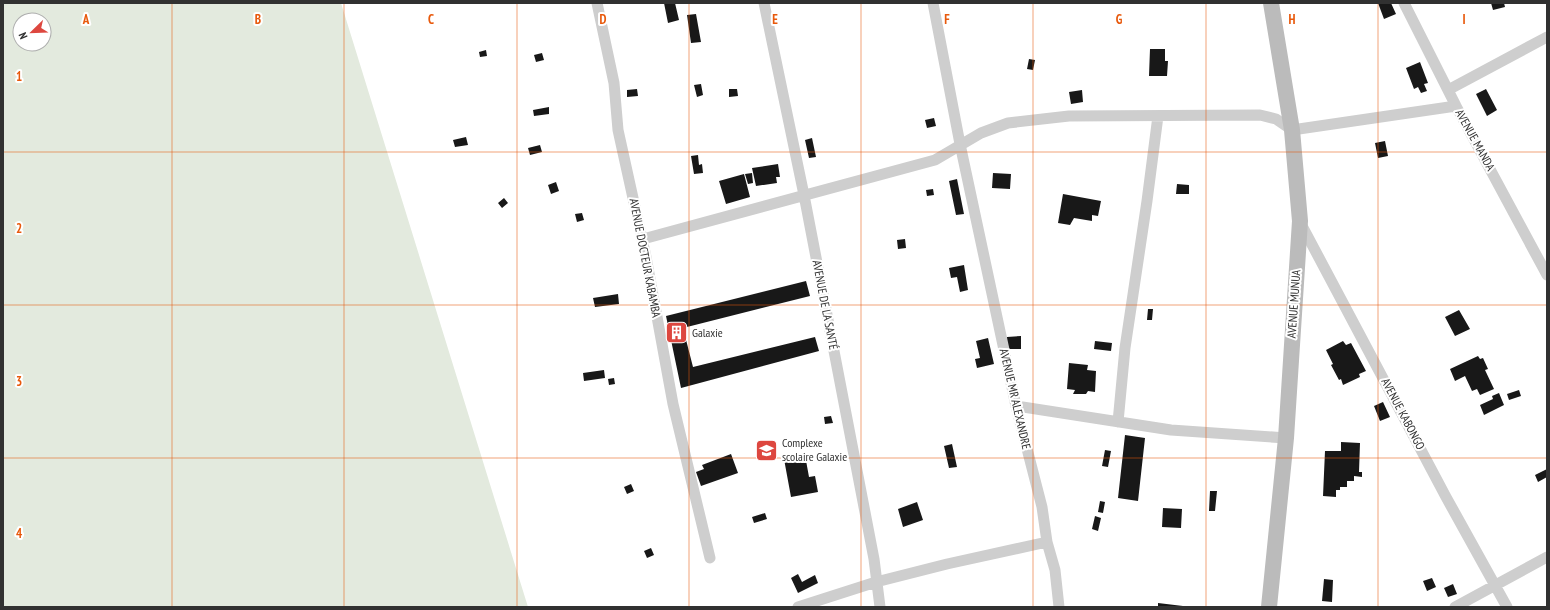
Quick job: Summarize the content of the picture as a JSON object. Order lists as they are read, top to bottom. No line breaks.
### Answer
{"streets":{"main road":["AVENUE MUNUA"],"street":["AVENUE MANDA","AVENUE DOCTEUR KABAMBA","AVENUE DE LA SANTÉ","AVENUE MR ALEXANDRE","AVENUE KABONGO"]},"crossings":[["AVENUE MUNUA","AVENUE KABONGO"]],"places":{"building":["Galaxie"],"school or university":["Complexe scolaire Galaxie"]},"north":"bottom left","grid":{"columns":["A","B","C","D","E","F","G","H","I"],"rows":["1","2","3","4"]}}
